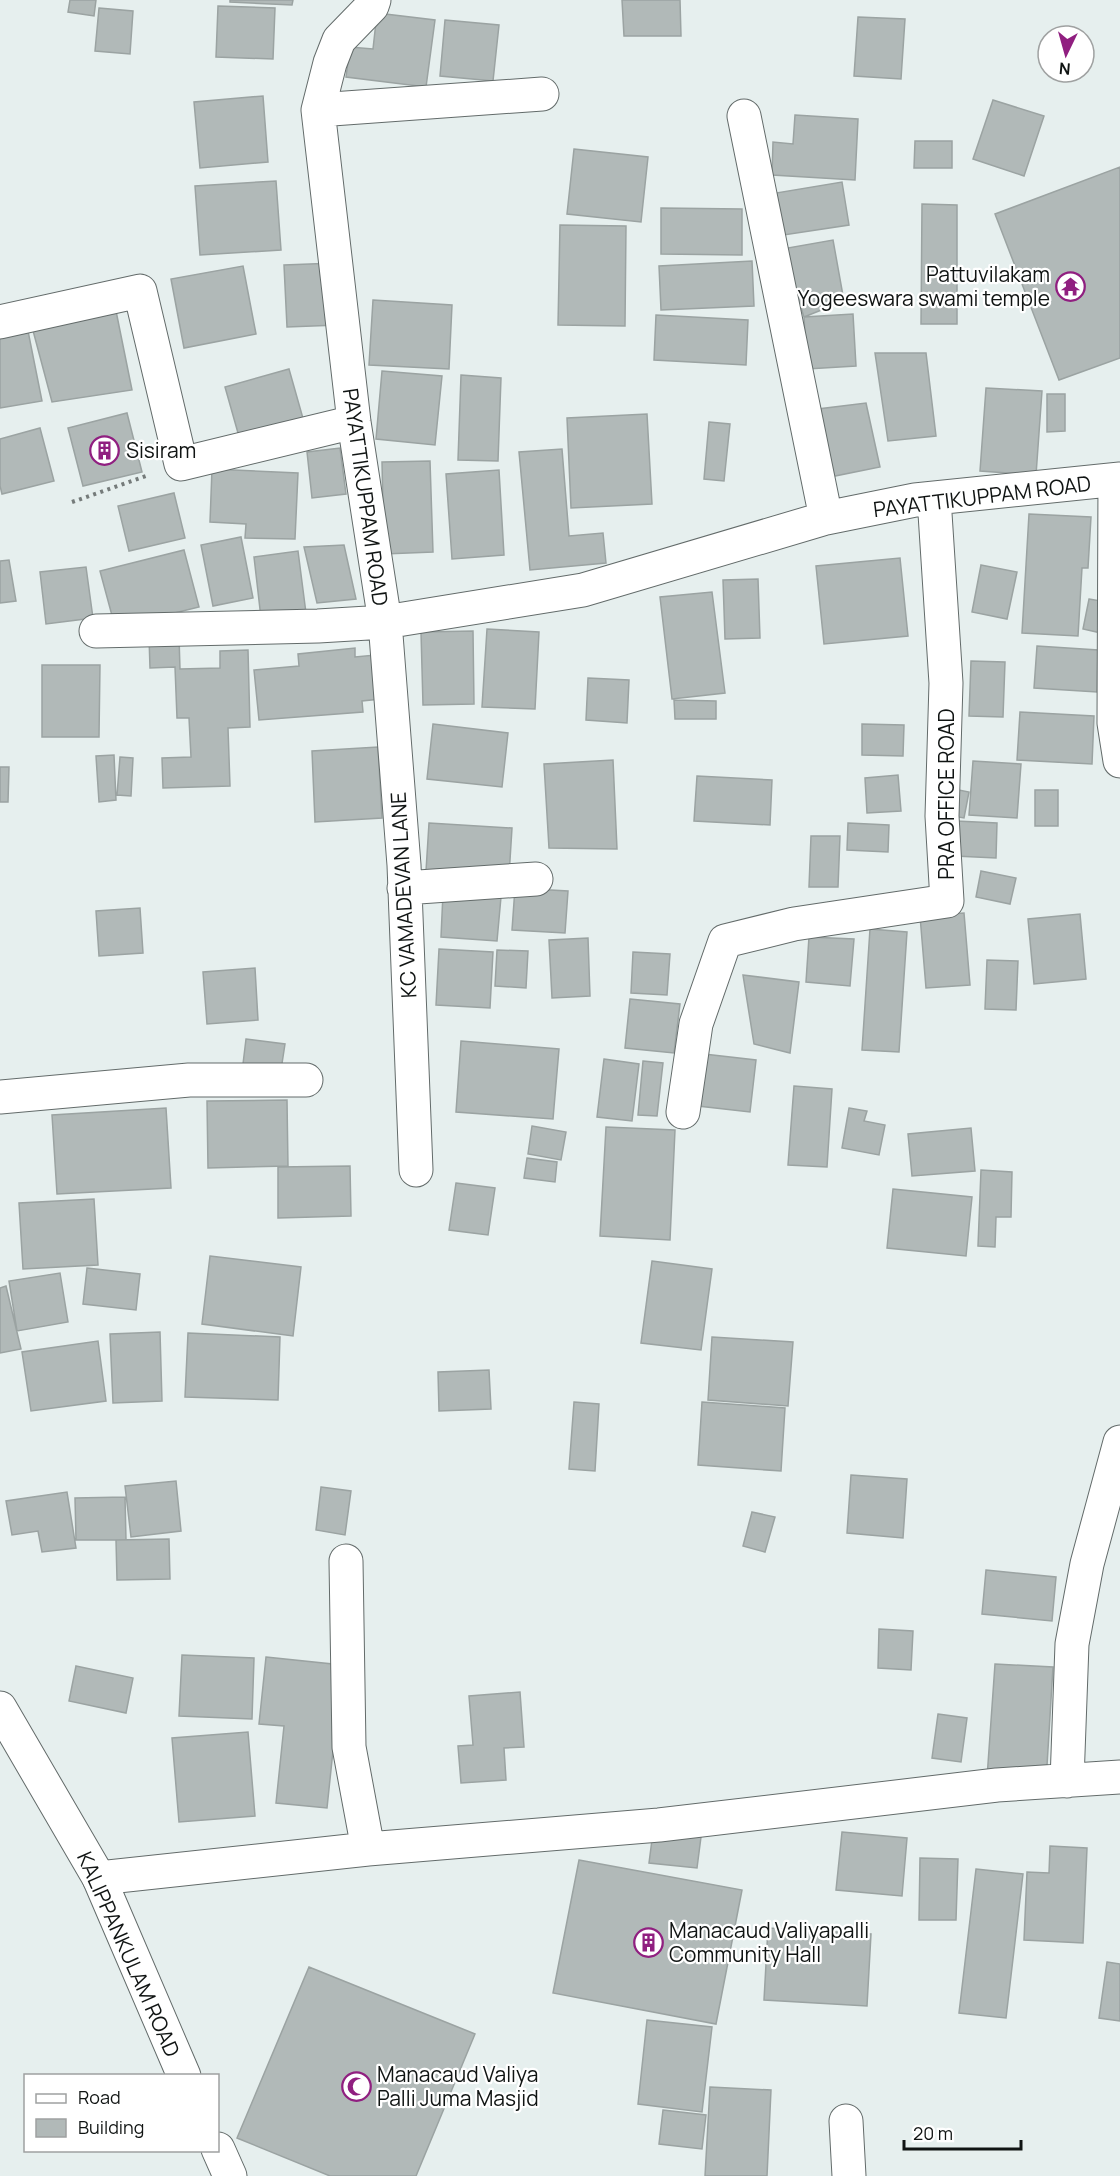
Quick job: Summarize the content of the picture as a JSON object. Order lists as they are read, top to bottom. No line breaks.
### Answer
{"streets":{"street":["PAYATTIKUPPAM ROAD","PRA OFFICE ROAD","KC VAMADEVAN LANE","KALIPPANKULAM ROAD"]},"crossings":[["PAYATTIKUPPAM ROAD","PRA OFFICE ROAD"],["PAYATTIKUPPAM ROAD","KC VAMADEVAN LANE"]],"places":{"temple":["Pattuvilakam Yogeeswara swami temple"],"building":["Sisiram","Manacaud Valiyapalli Community Hall"],"mosque":["Manacaud Valiya Palli Juma Masjid"]},"legend":["Road","Building"],"scale_bar":"20 m","north":"bottom"}
